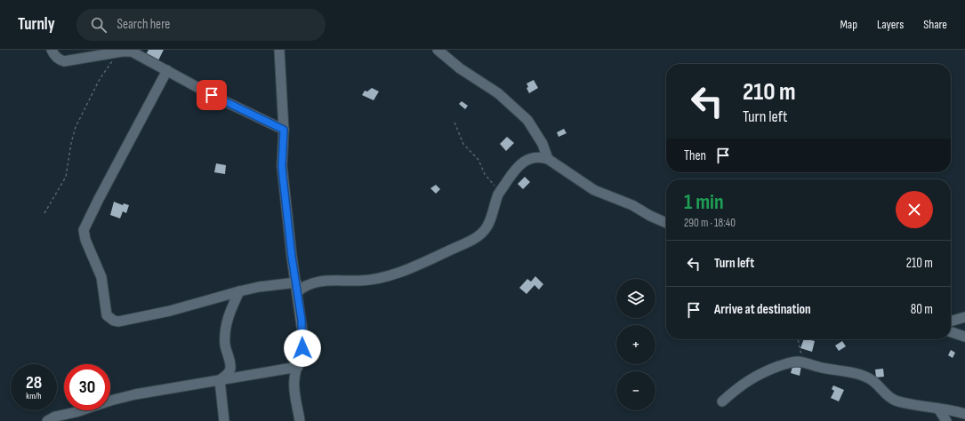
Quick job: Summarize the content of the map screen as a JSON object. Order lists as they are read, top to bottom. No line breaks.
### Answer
{"page":{"header":"Turnly","search":"Search here","nav":["Map","Layers","Share"],"turn":["210 m","Turn left"],"then":"Then","heading":["1 min","290 m · 18:40"],"list":[{"name":"Turn left","value":"210 m"},{"name":"Arrive at destination","value":"80 m"}],"map_buttons":["+","−"],"speed":"28 km/h","limit":"30"}}
